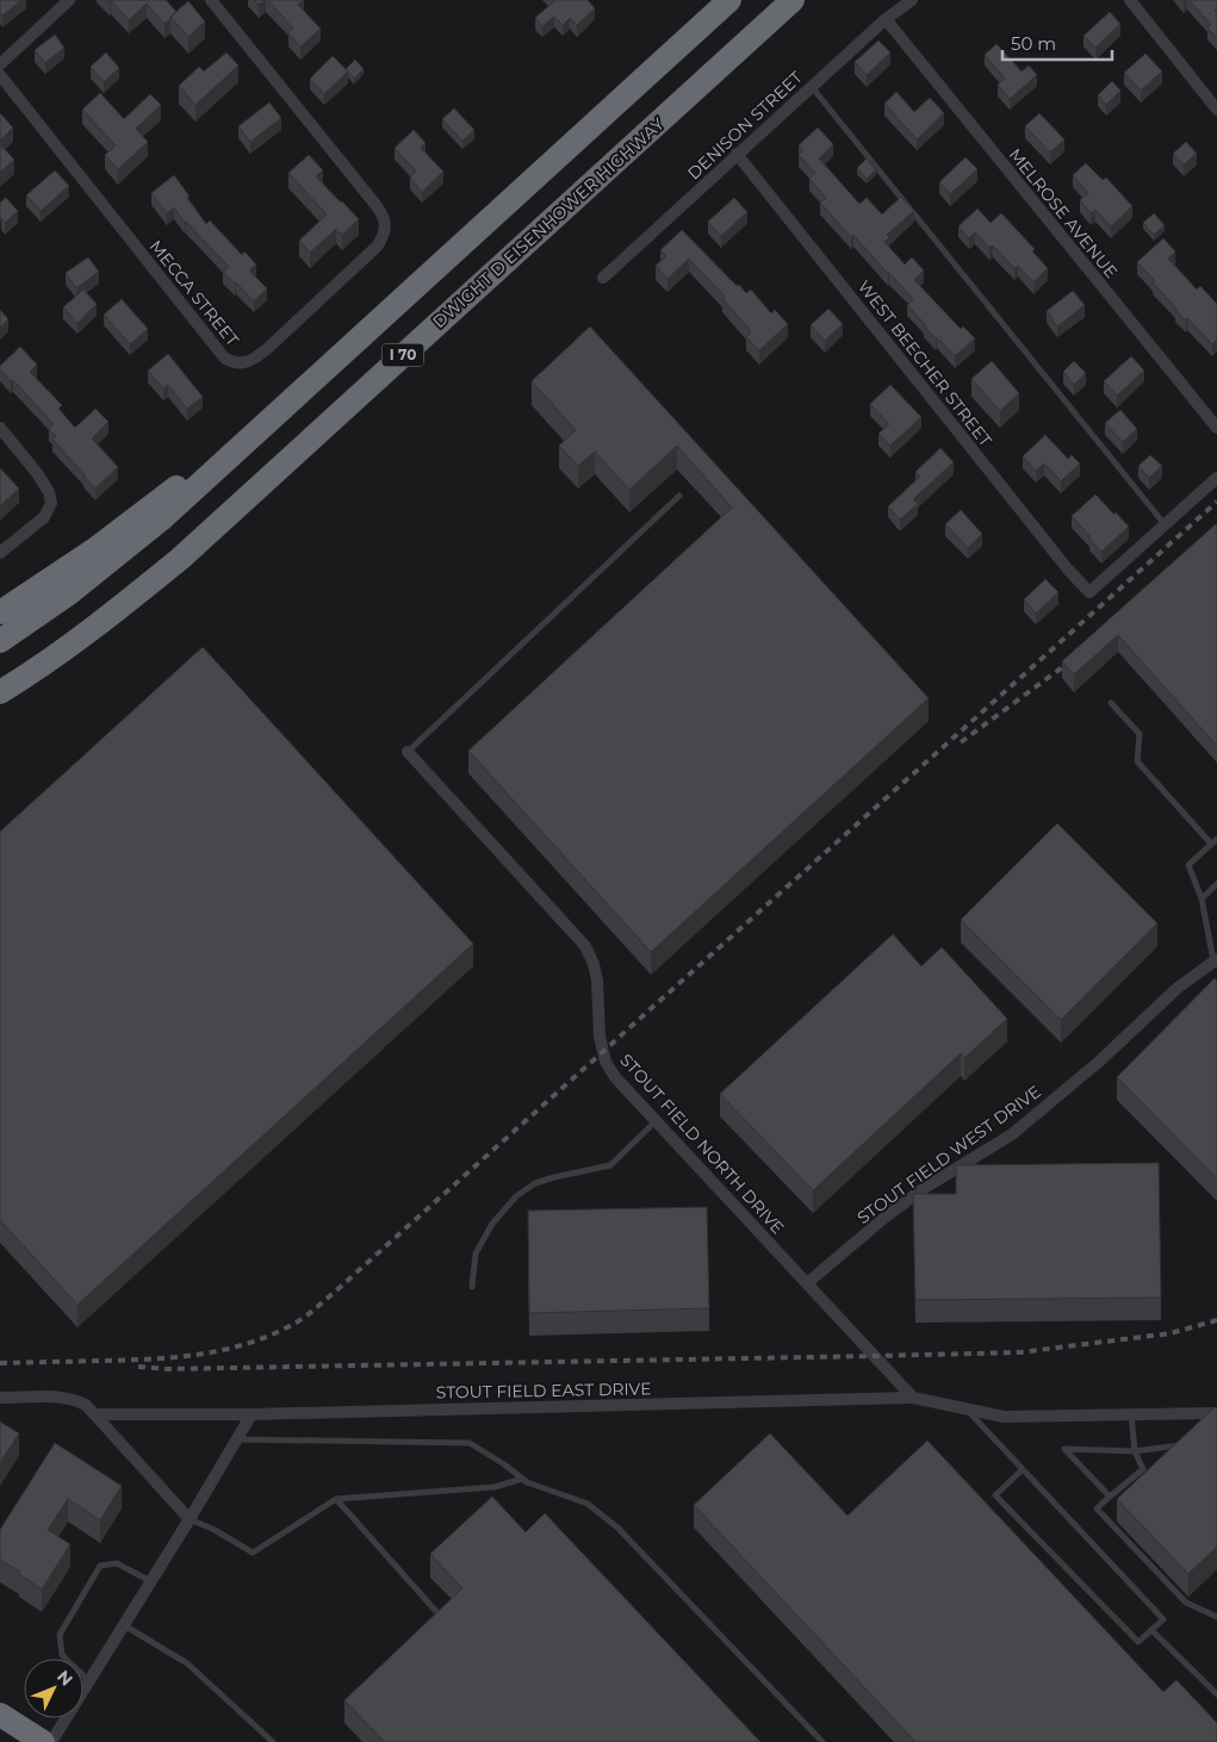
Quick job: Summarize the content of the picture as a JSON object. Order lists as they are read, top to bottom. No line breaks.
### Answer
{"streets":{"highway":["DWIGHT D EISENHOWER HIGHWAY","I 70"],"street":["DENISON STREET","MELROSE AVENUE","MECCA STREET","WEST BEECHER STREET","STOUT FIELD NORTH DRIVE","STOUT FIELD WEST DRIVE","STOUT FIELD EAST DRIVE"]},"crossings":[["DENISON STREET","MELROSE AVENUE"],["DENISON STREET","WEST BEECHER STREET"],["STOUT FIELD NORTH DRIVE","STOUT FIELD WEST DRIVE"],["STOUT FIELD NORTH DRIVE","STOUT FIELD EAST DRIVE"]],"scale_bar":"50 m","north":"top right"}
